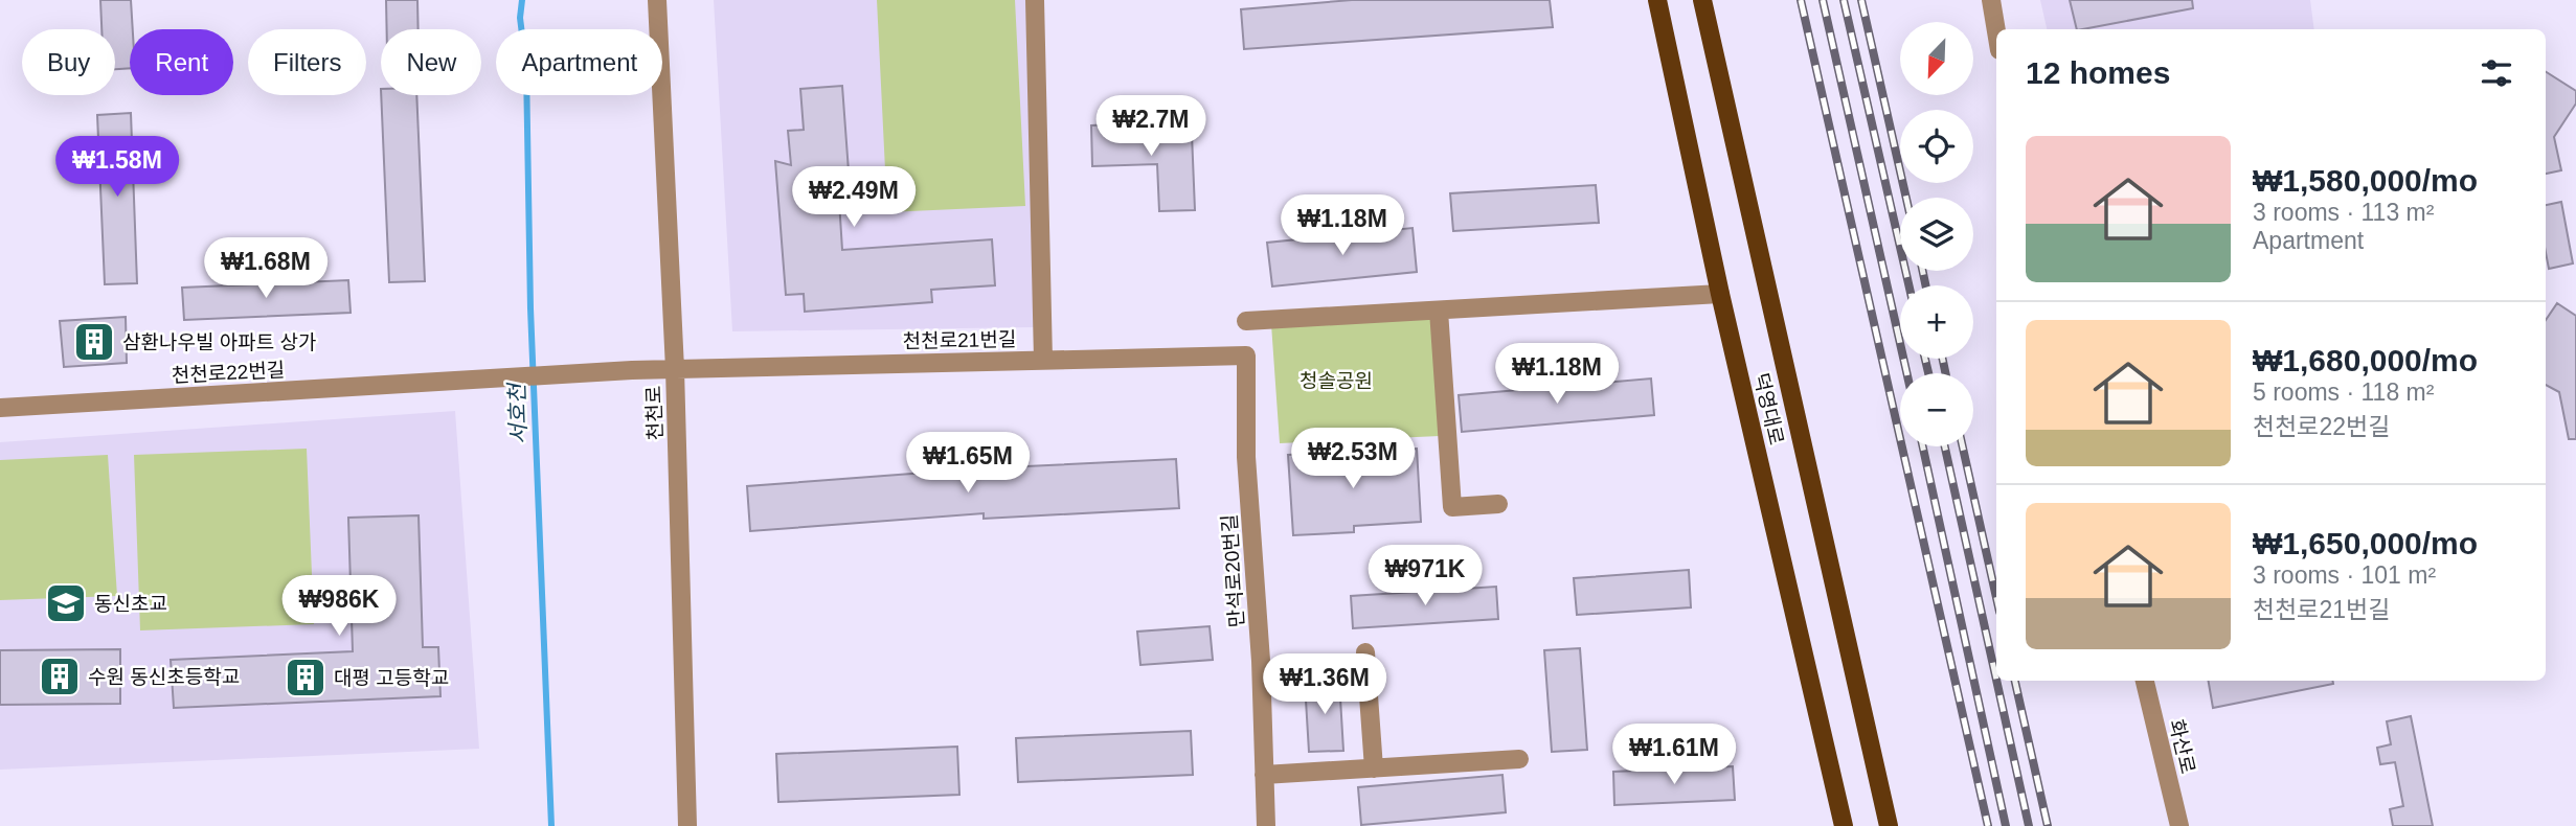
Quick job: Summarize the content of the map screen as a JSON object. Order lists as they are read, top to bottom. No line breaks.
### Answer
{"streets":{"main road":["덕영대로"],"street":["천천로21번길","천천로22번길","천천로","만석로20번길","화산로"]},"crossings":[["천천로21번길","천천로22번길"],["천천로21번길","천천로"],["천천로21번길","만석로20번길"]],"water":["서호천"],"parks":["청솔공원"],"places":{"building":["삼환나우빌 아파트 상가","수원 동신초등학교","대평 고등학교"],"school or university":["동신초교"]},"north":"bottom left","page":{"map_buttons":["+","−"],"chip":["Buy","Rent","Filters","New","Apartment"],"heading":"12 homes","price":["₩2.7M","₩1.58M","₩2.49M","₩1.18M","₩1.68M","₩1.18M","₩2.53M","₩1.65M","₩971K","₩986K","₩1.36M","₩1.61M"],"list":[{"name":"₩1,580,000/mo","note":"3 rooms · 113 m² · Apartment"},{"name":"₩1,680,000/mo","note":"5 rooms · 118 m² · 천천로22번길"},{"name":"₩1,650,000/mo","note":"3 rooms · 101 m² · 천천로21번길"}]}}
